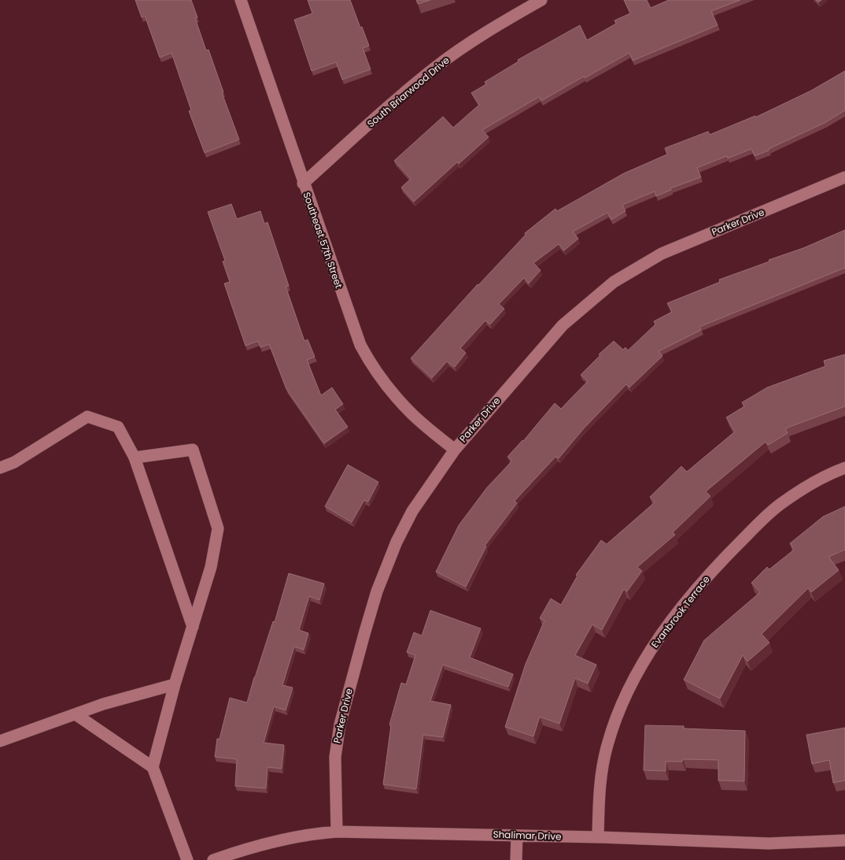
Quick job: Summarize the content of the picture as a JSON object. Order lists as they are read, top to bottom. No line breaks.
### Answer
{"streets":{"street":["South Briarwood Drive","Parker Drive","Southeast 57th Street","Evanbrook Terrace","Shalimar Drive"]},"crossings":[["South Briarwood Drive","Southeast 57th Street"],["Parker Drive","Southeast 57th Street"],["Parker Drive","Shalimar Drive"],["Evanbrook Terrace","Shalimar Drive"]]}
